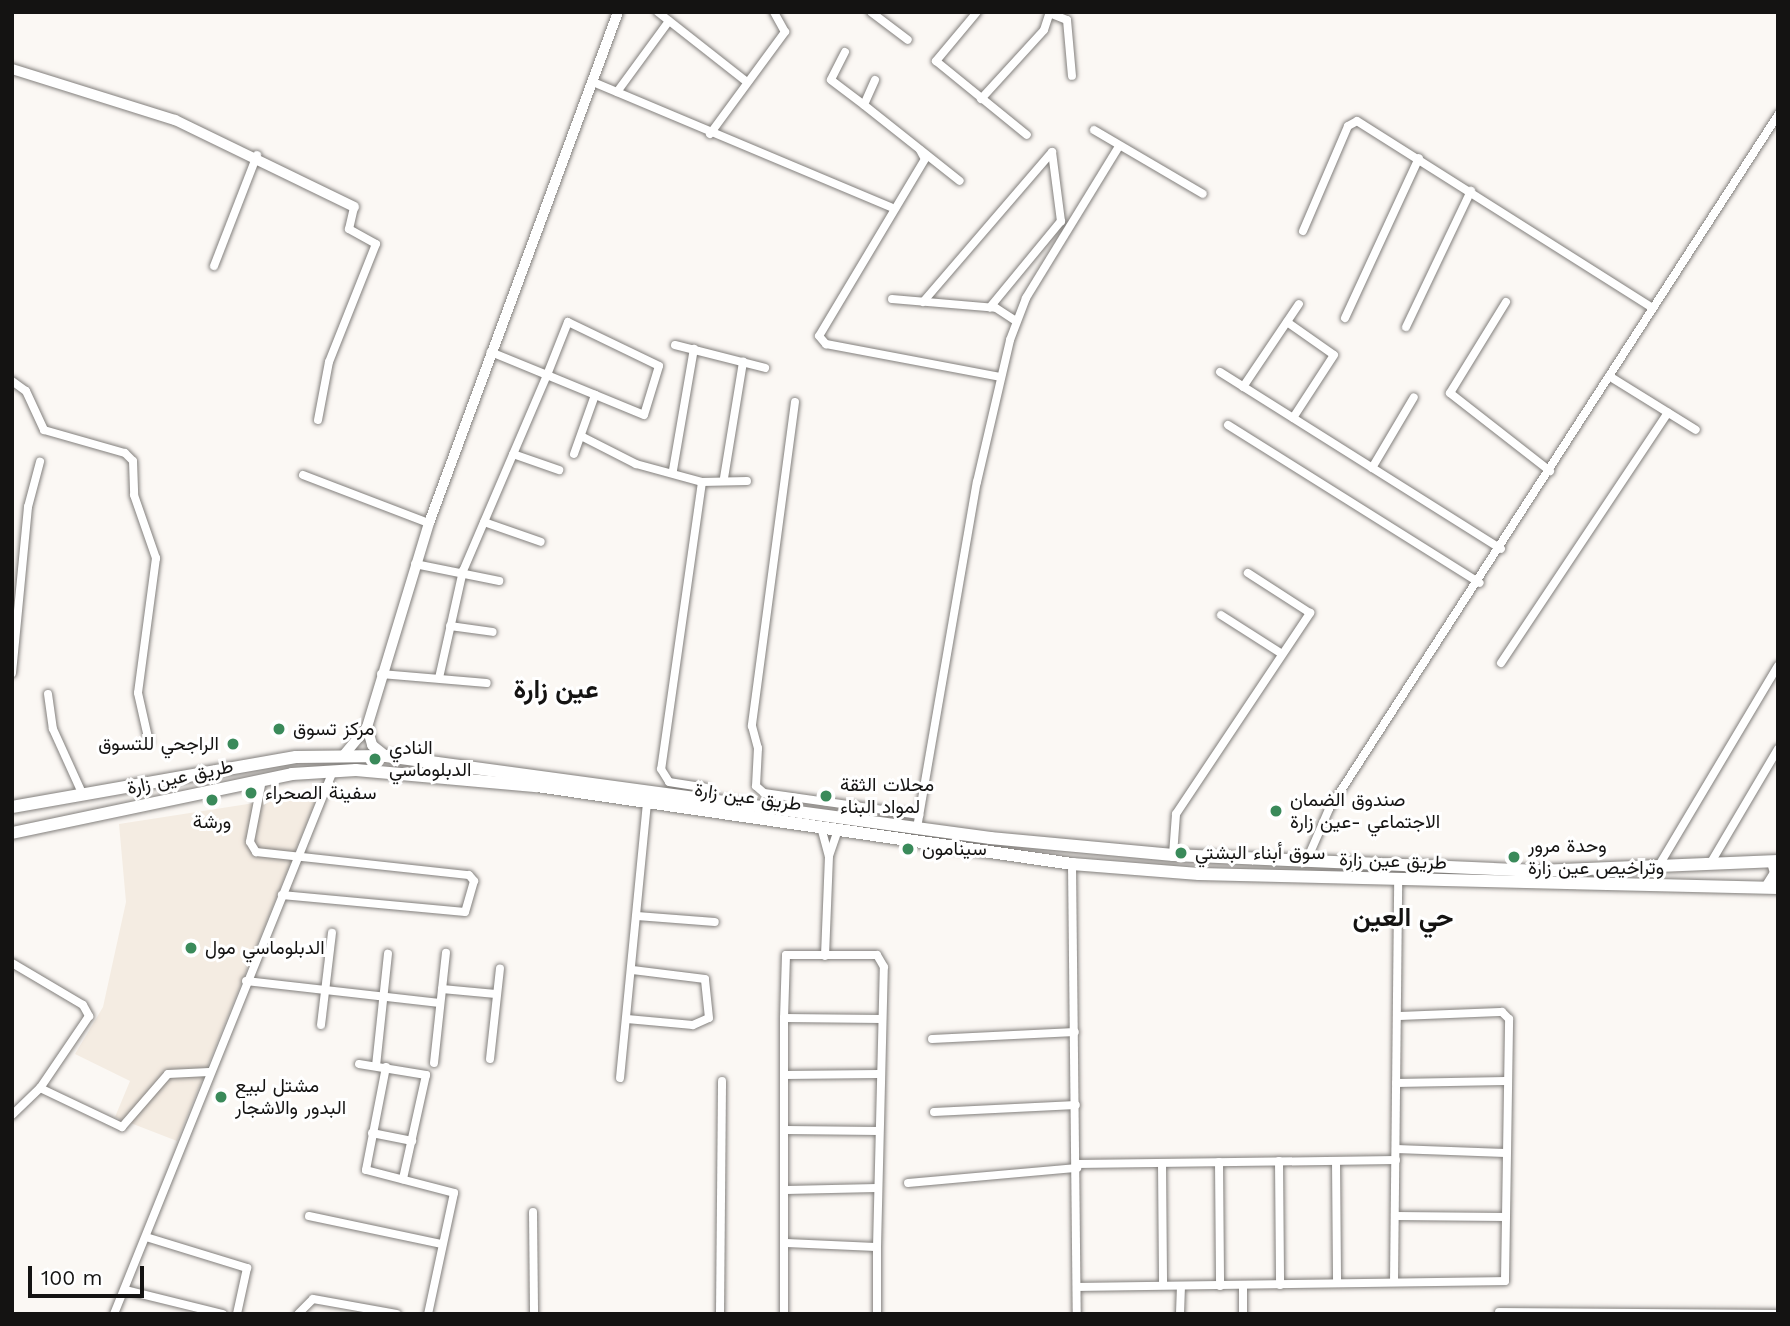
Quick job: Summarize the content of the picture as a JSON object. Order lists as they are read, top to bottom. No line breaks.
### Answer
{"streets":{"main road":["طريق عين زارة"]},"districts":["عين زارة","حي العين"],"places":["مركز تسوق","الراجحي للتسوق","النادي الدبلوماسي","سفينة الصحراء","محلات الثقة لمواد البناء","ورشة","صندوق الضمان الاجتماعي -عين زارة","سينامون","سوق أبناء البشتي","وحدة مرور وتراخيص عين زارة","الدبلوماسي مول","مشتل لبيع البدور والاشجار"],"scale_bar":"100 m"}
